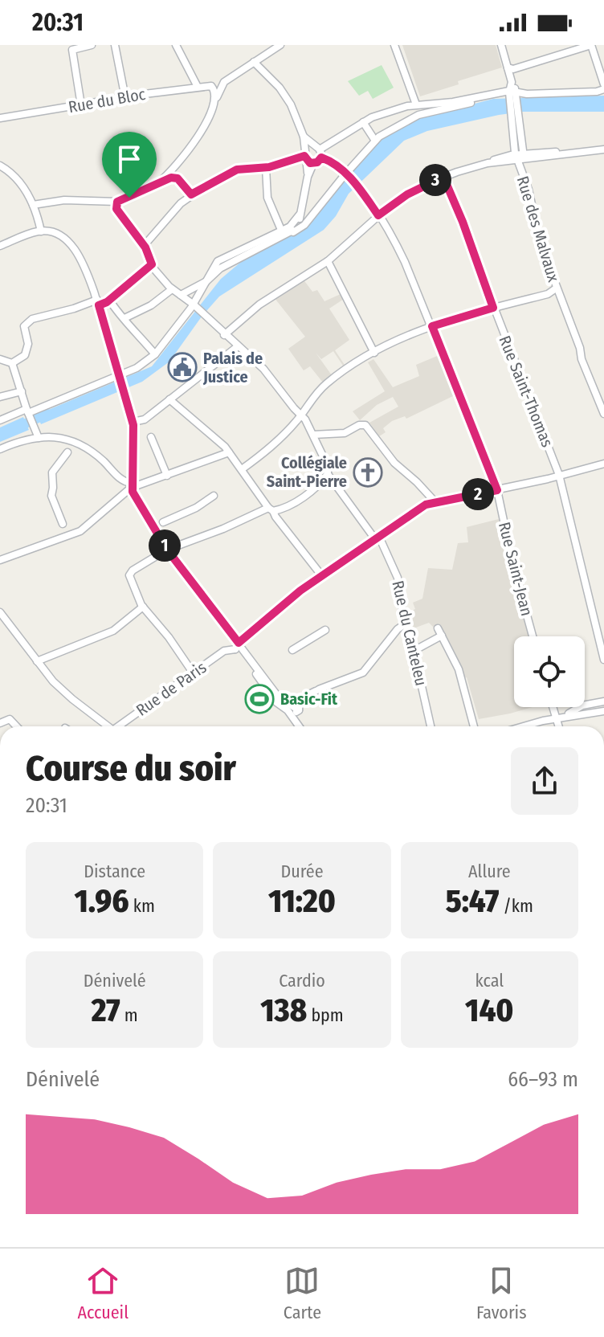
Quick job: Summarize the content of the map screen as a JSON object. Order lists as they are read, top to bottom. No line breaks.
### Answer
{"streets":{"street":["Rue du Bloc","Rue des Malvaux","Rue Saint-Thomas","Rue Saint-Jean","Rue du Canteleu","Rue de Paris"]},"crossings":[["Rue Saint-Thomas","Rue de Paris"],["Rue Saint-Jean","Rue de Paris"],["Rue du Canteleu","Rue de Paris"]],"places":{"public building":["Palais de Justice"],"church":["Collégiale Saint-Pierre"],"sports":["Basic-Fit"]},"page":{"status":"20:31","pins":["3","2","1"],"heading":["Course du soir","20:31"],"stats":[["Distance","1.96 km"],["Durée","11:20"],["Allure","5:47 /km"],["Dénivelé","27 m"],["Cardio","138 bpm"],["kcal","140"]],"chart":["Dénivelé","66–93 m"],"tabs":["Accueil","Carte","Favoris"]}}
